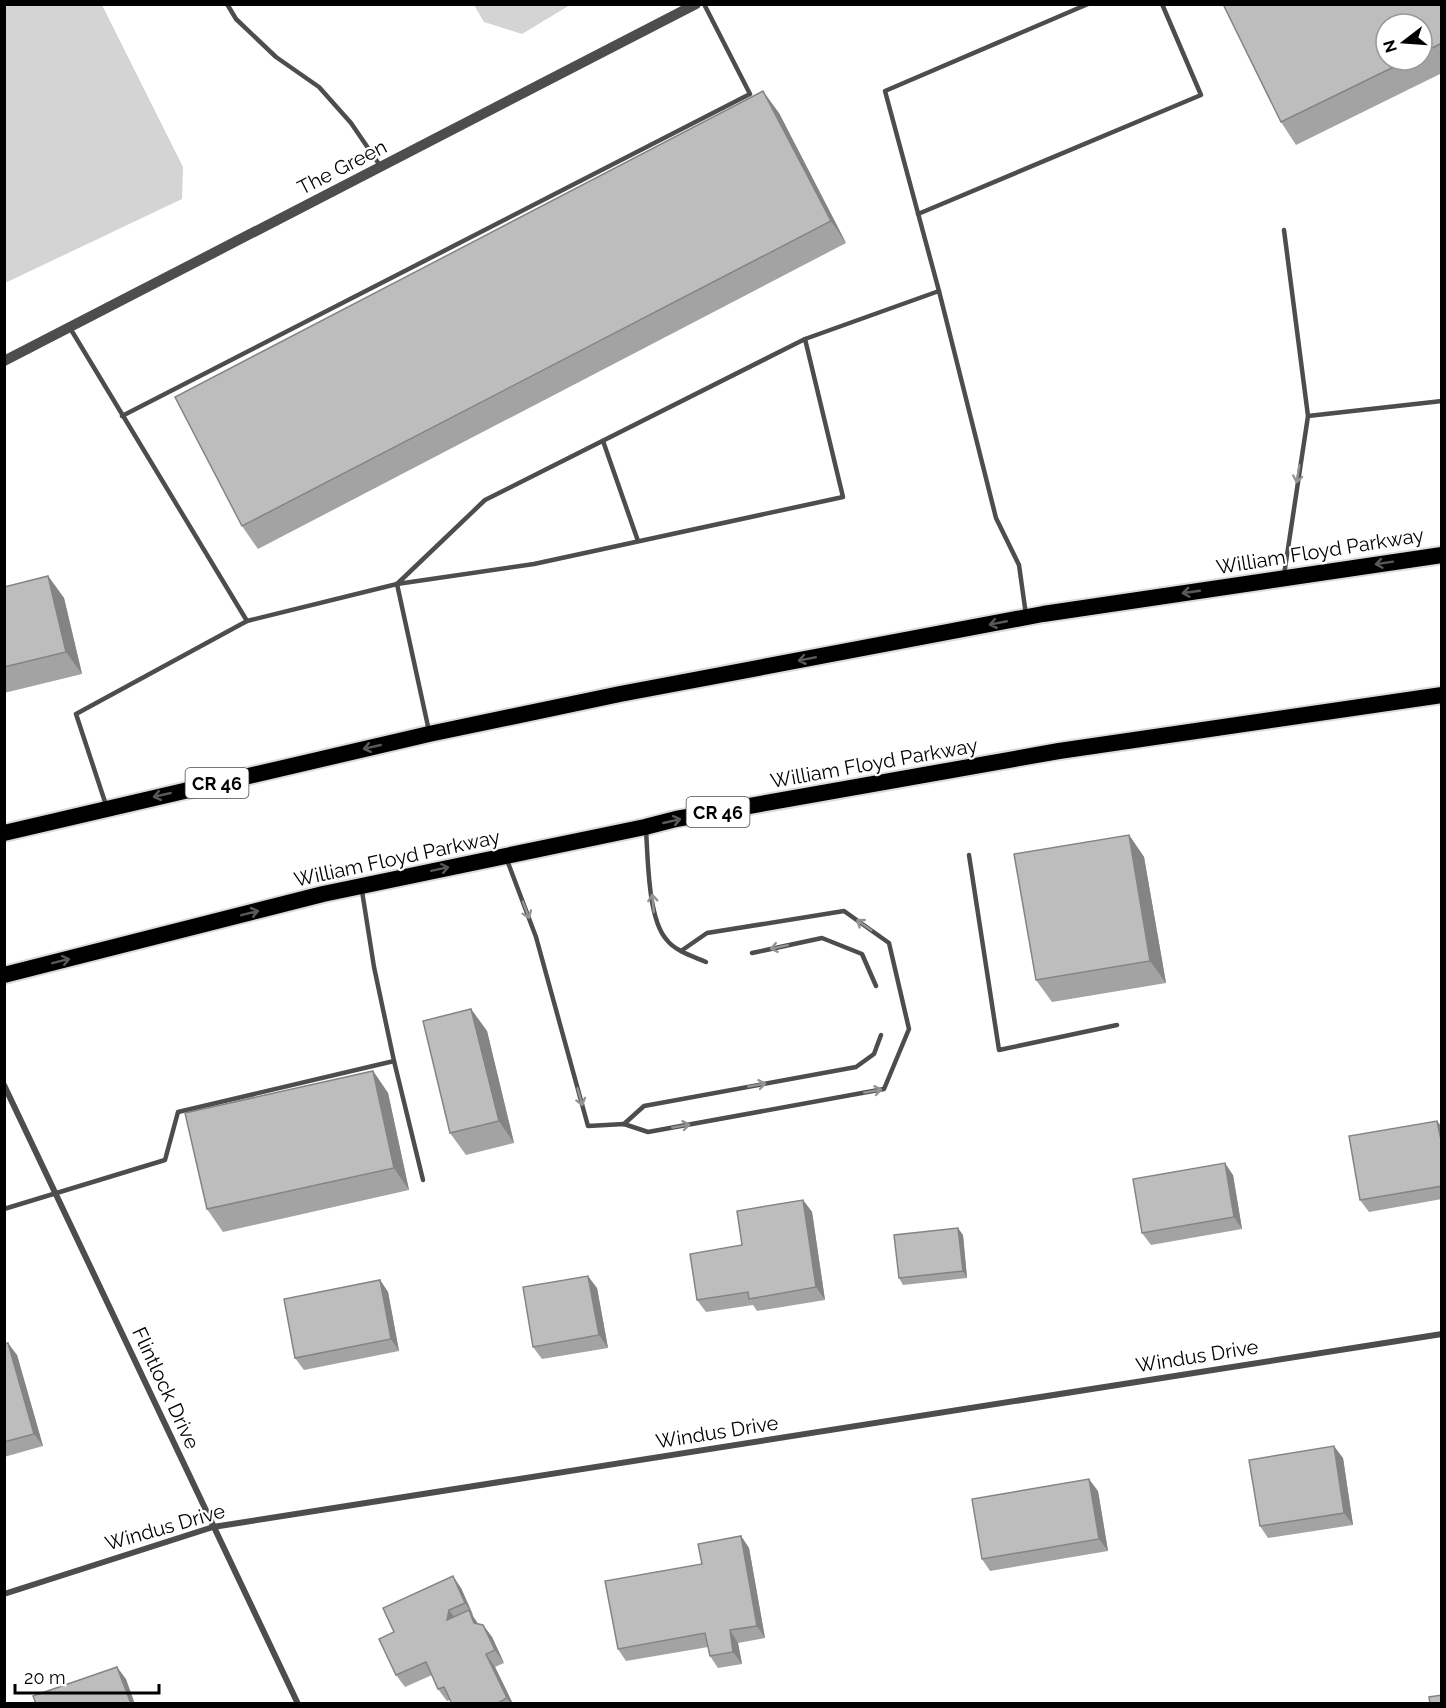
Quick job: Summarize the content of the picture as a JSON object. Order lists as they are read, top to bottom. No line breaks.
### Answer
{"streets":{"highway":["William Floyd Parkway","CR 46"],"street":["The Green","Windus Drive","Flintlock Drive"]},"crossings":[["Windus Drive","Flintlock Drive"]],"scale_bar":"20 m","north":"left"}
